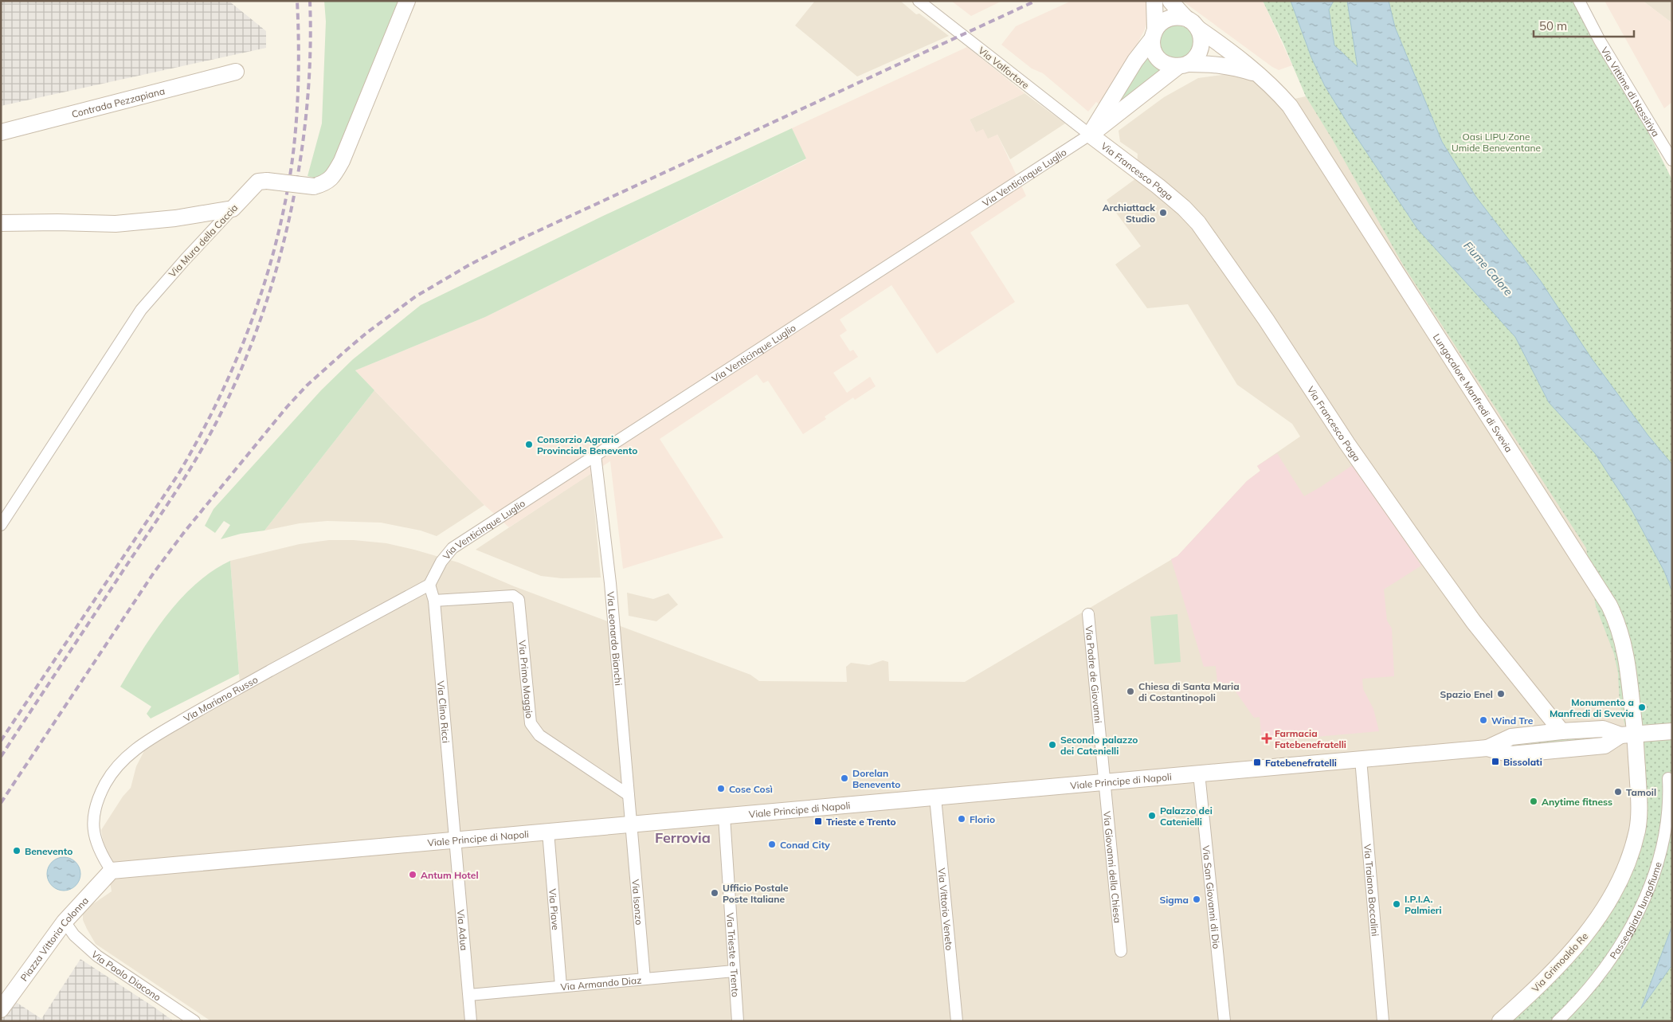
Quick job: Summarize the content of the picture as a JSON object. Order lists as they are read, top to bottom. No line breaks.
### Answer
{"streets":{"street":["Via Valfortore","Via Vittime di Nassiriya","Contrada Pezzapiana","Via Francesco Paga","Via Venticinque Luglio","Via Mura della Caccia","Lungocalore Manfredi di Svevia","Via Leonardo Bianchi","Via Padre de Giovanni","Via Primo Maggio","Via Mariano Russo","Via Clino Ricci","Viale Principe di Napoli","Via Giovanni della Chiesa","Via Traiano Boccalini","Via San Giovanni di Dio","Via Isonzo","Via Piave","Via Vittorio Veneto","Passeggiata lungofiume","Via Adua","Piazza Vittoria Colonna","Via Trieste e Trento","Via Grimoaldo Re","Via Paolo Diacono","Via Armando Diaz"]},"crossings":[["Via Valfortore","Via Francesco Paga"],["Via Valfortore","Via Venticinque Luglio"],["Via Francesco Paga","Via Venticinque Luglio"],["Via Venticinque Luglio","Lungocalore Manfredi di Svevia"],["Via Venticinque Luglio","Via Leonardo Bianchi"],["Via Venticinque Luglio","Via Mariano Russo"],["Via Venticinque Luglio","Via Clino Ricci"],["Lungocalore Manfredi di Svevia","Via Grimoaldo Re"],["Via Leonardo Bianchi","Via Primo Maggio"],["Via Leonardo Bianchi","Viale Principe di Napoli"],["Via Leonardo Bianchi","Via Isonzo"],["Via Padre de Giovanni","Viale Principe di Napoli"],["Via Padre de Giovanni","Via Giovanni della Chiesa"],["Via Primo Maggio","Via Clino Ricci"],["Via Mariano Russo","Via Clino Ricci"],["Via Mariano Russo","Viale Principe di Napoli"],["Via Mariano Russo","Piazza Vittoria Colonna"],["Via Clino Ricci","Viale Principe di Napoli"],["Via Clino Ricci","Via Adua"],["Viale Principe di Napoli","Via Giovanni della Chiesa"],["Viale Principe di Napoli","Via Traiano Boccalini"],["Viale Principe di Napoli","Via San Giovanni di Dio"],["Viale Principe di Napoli","Via Isonzo"],["Viale Principe di Napoli","Via Piave"],["Viale Principe di Napoli","Via Vittorio Veneto"],["Viale Principe di Napoli","Via Adua"],["Viale Principe di Napoli","Piazza Vittoria Colonna"],["Viale Principe di Napoli","Via Trieste e Trento"],["Via Isonzo","Via Armando Diaz"],["Via Piave","Via Armando Diaz"],["Via Adua","Via Armando Diaz"],["Piazza Vittoria Colonna","Via Paolo Diacono"],["Via Trieste e Trento","Via Armando Diaz"]],"districts":["Ferrovia"],"water":["Fiume Calore"],"parks":["Oasi LIPU Zone Umide Beneventane"],"places":{"other":["Archiattack Studio","Consorzio Agrario Provinciale Benevento","Chiesa di Santa Maria di Costantinopoli","Spazio Enel","Monumento a Manfredi di Svevia","Wind Tre","Secondo palazzo dei Catenielli","Dorelan Benevento","Cose Così","Tamoil","Anytime fitness","Palazzo dei Catenielli","Florio","Conad City","Benevento","Antum Hotel","Ufficio Postale Poste Italiane","Sigma","I.P.I.A. Palmieri"],"health":["Farmacia Fatebenefratelli"],"transit":["Bissolati","Fatebenefratelli","Trieste e Trento"]},"scale_bar":"50 m"}
